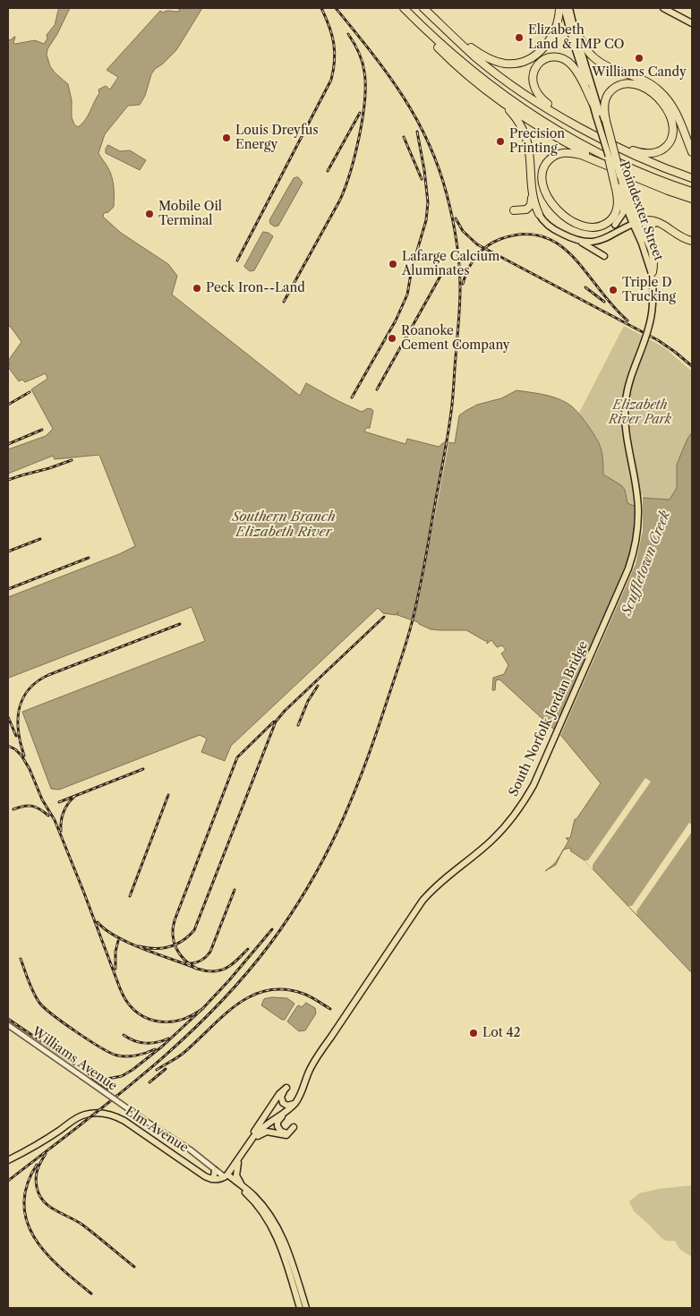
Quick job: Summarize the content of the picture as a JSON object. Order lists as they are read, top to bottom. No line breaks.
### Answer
{"streets":{"main road":["Poindexter Street","South Norfolk Jordan Bridge","Elm Avenue"],"street":["Williams Avenue"]},"crossings":[["Poindexter Street","South Norfolk Jordan Bridge"]],"water":["Southern Branch Elizabeth River","Scuffletown Creek"],"parks":["Elizabeth River Park"],"places":["Elizabeth Land & IMP CO","Williams Candy","Louis Dreyfus Energy","Precision Printing","Mobile Oil Terminal","Lafarge Calcium Aluminates","Peck Iron--Land","Triple D Trucking","Roanoke Cement Company","Lot 42"]}
